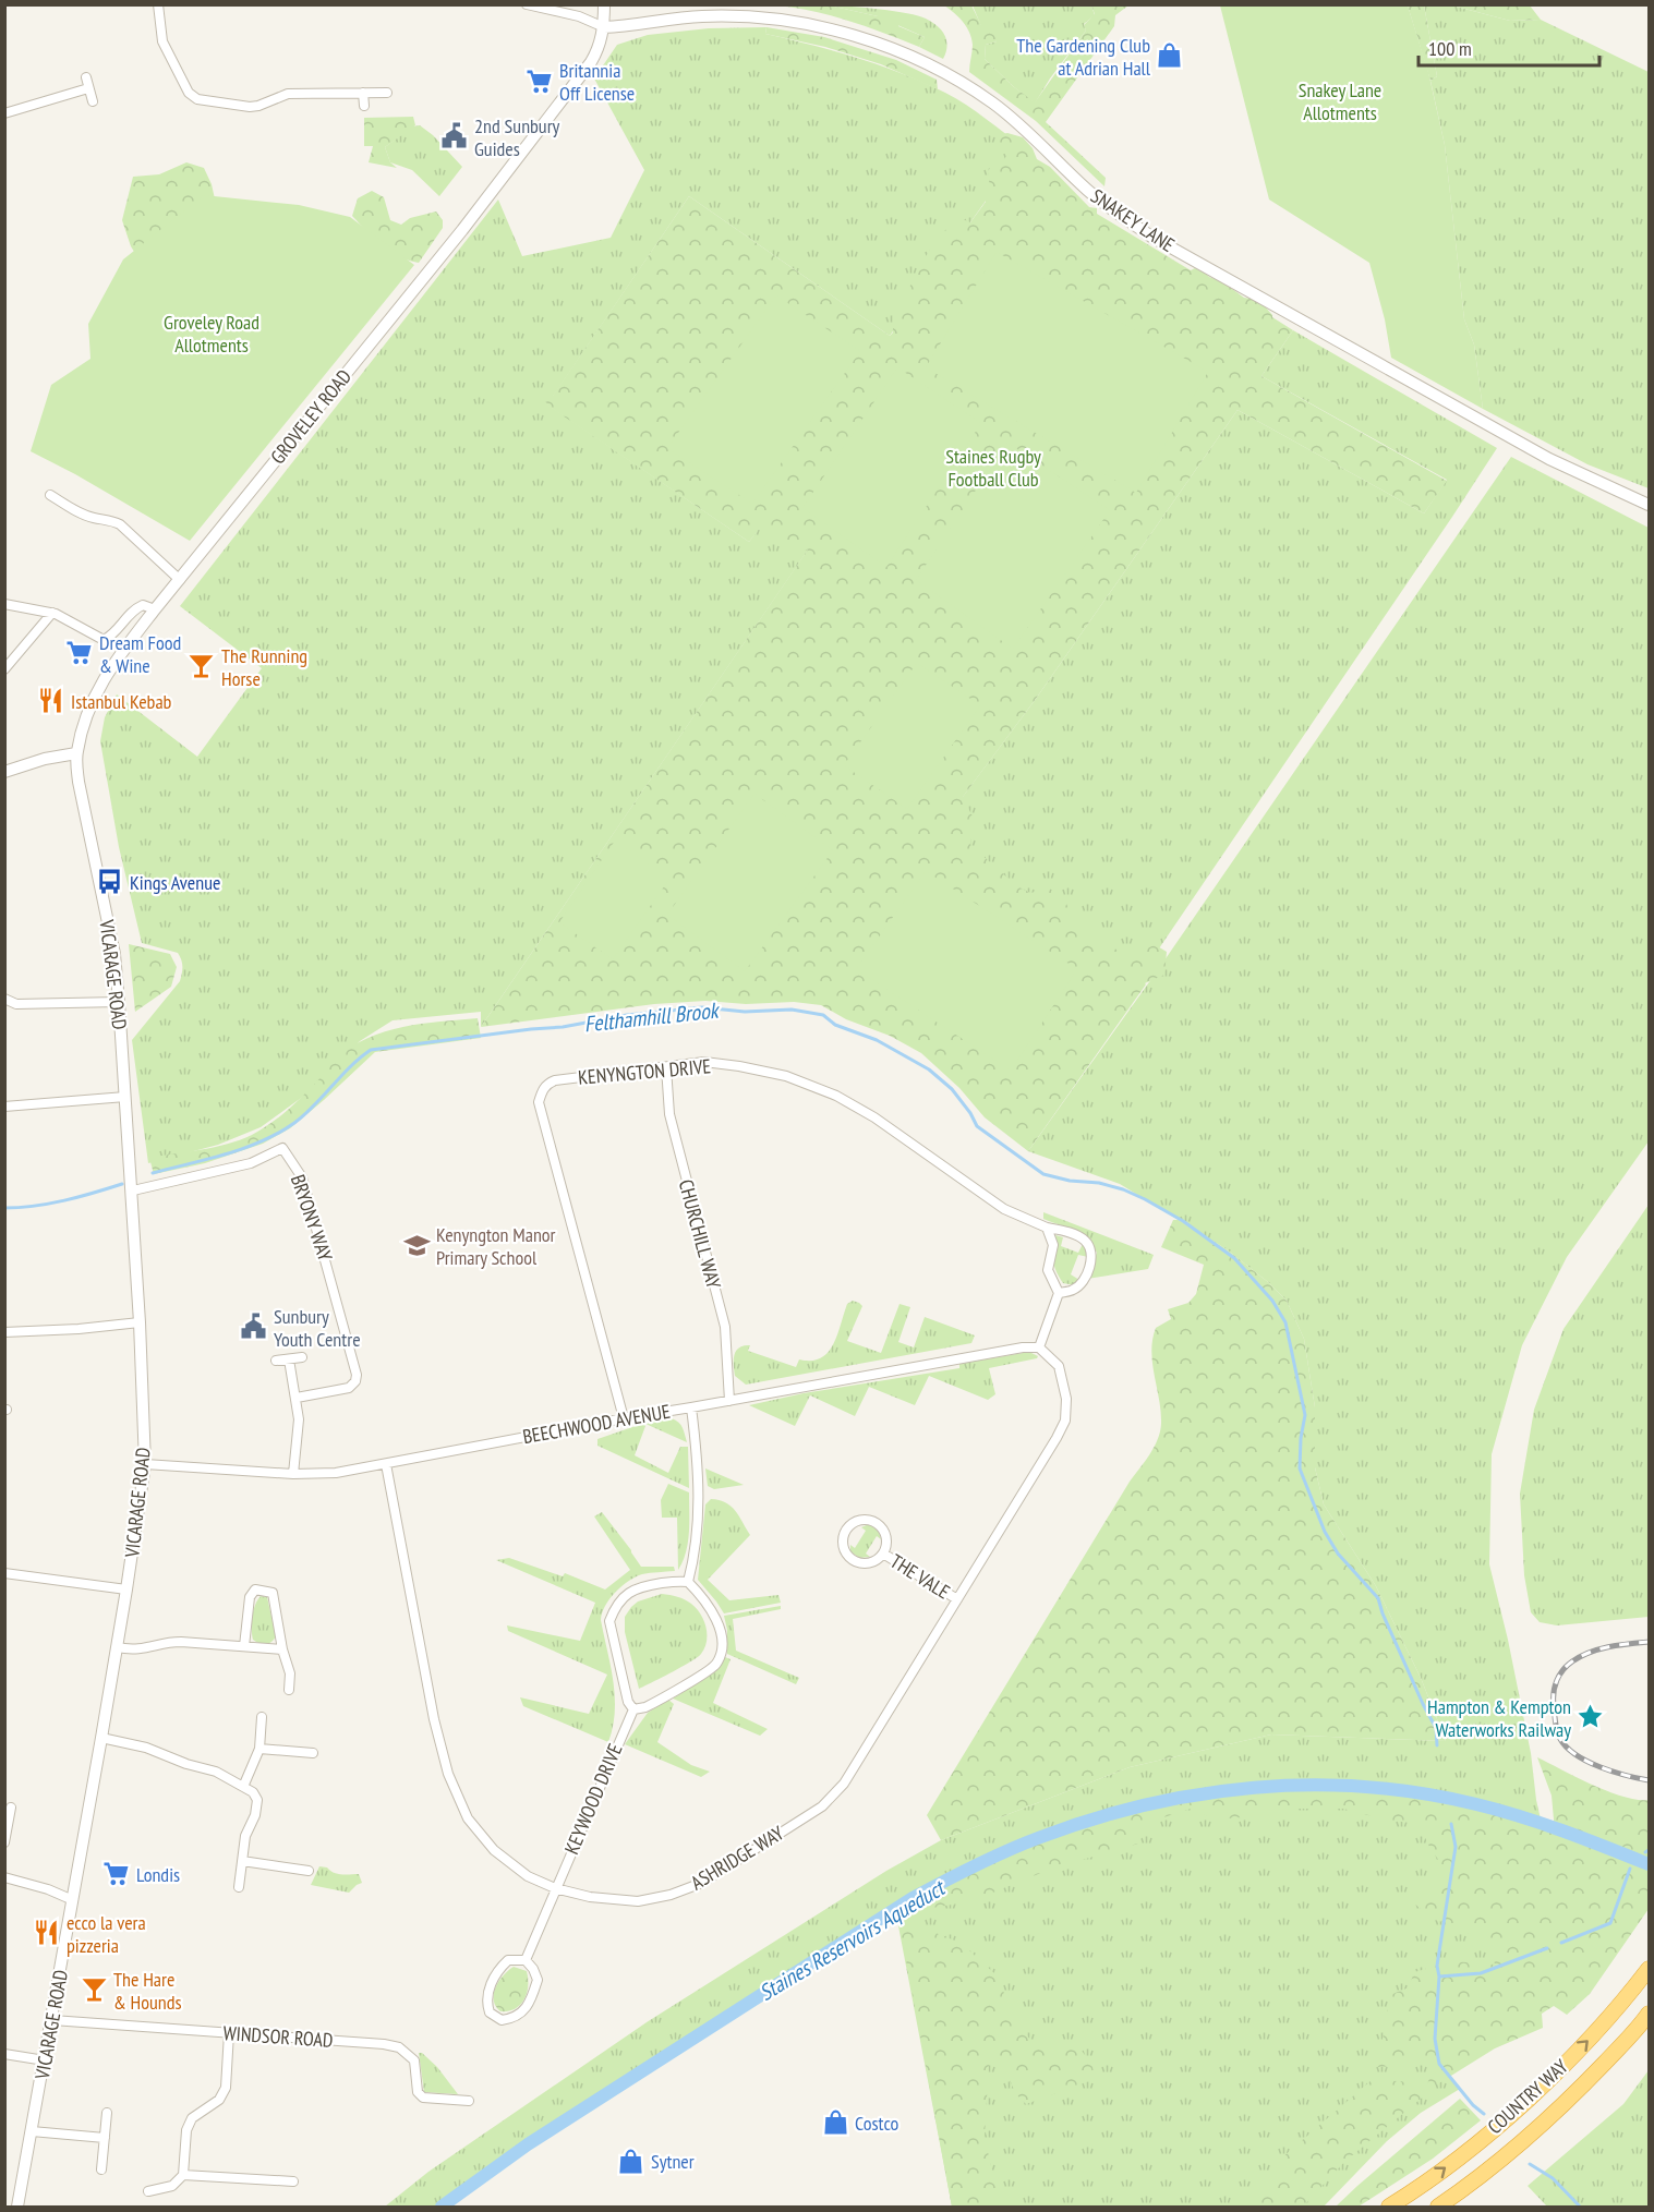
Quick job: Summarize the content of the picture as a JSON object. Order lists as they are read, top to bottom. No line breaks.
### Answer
{"streets":{"highway":["COUNTRY WAY"],"street":["SNAKEY LANE","GROVELEY ROAD","VICARAGE ROAD","KENYNGTON DRIVE","BRYONY WAY","CHURCHILL WAY","BEECHWOOD AVENUE","THE VALE","KEYWOOD DRIVE","ASHRIDGE WAY","WINDSOR ROAD"]},"crossings":[["SNAKEY LANE","GROVELEY ROAD"],["GROVELEY ROAD","VICARAGE ROAD"],["VICARAGE ROAD","BRYONY WAY"],["VICARAGE ROAD","BEECHWOOD AVENUE"],["VICARAGE ROAD","WINDSOR ROAD"],["KENYNGTON DRIVE","CHURCHILL WAY"],["KENYNGTON DRIVE","BEECHWOOD AVENUE"],["CHURCHILL WAY","BEECHWOOD AVENUE"],["BEECHWOOD AVENUE","ASHRIDGE WAY"],["THE VALE","ASHRIDGE WAY"],["KEYWOOD DRIVE","ASHRIDGE WAY"]],"water":["Felthamhill Brook","Staines Reservoirs Aqueduct"],"parks":["Snakey Lane Allotments","Groveley Road Allotments","Staines Rugby Football Club"],"places":{"shop":["The Gardening Club at Adrian Hall","Costco","Sytner"],"supermarket":["Britannia Off License","Dream Food & Wine","Londis"],"public building":["2nd Sunbury Guides","Sunbury Youth Centre"],"bar":["The Running Horse","The Hare & Hounds"],"restaurant":["Istanbul Kebab","ecco la vera pizzeria"],"bus stop":["Kings Avenue"],"school or university":["Kenyngton Manor Primary School"],"place":["Hampton & Kempton Waterworks Railway"]},"scale_bar":"100 m"}
